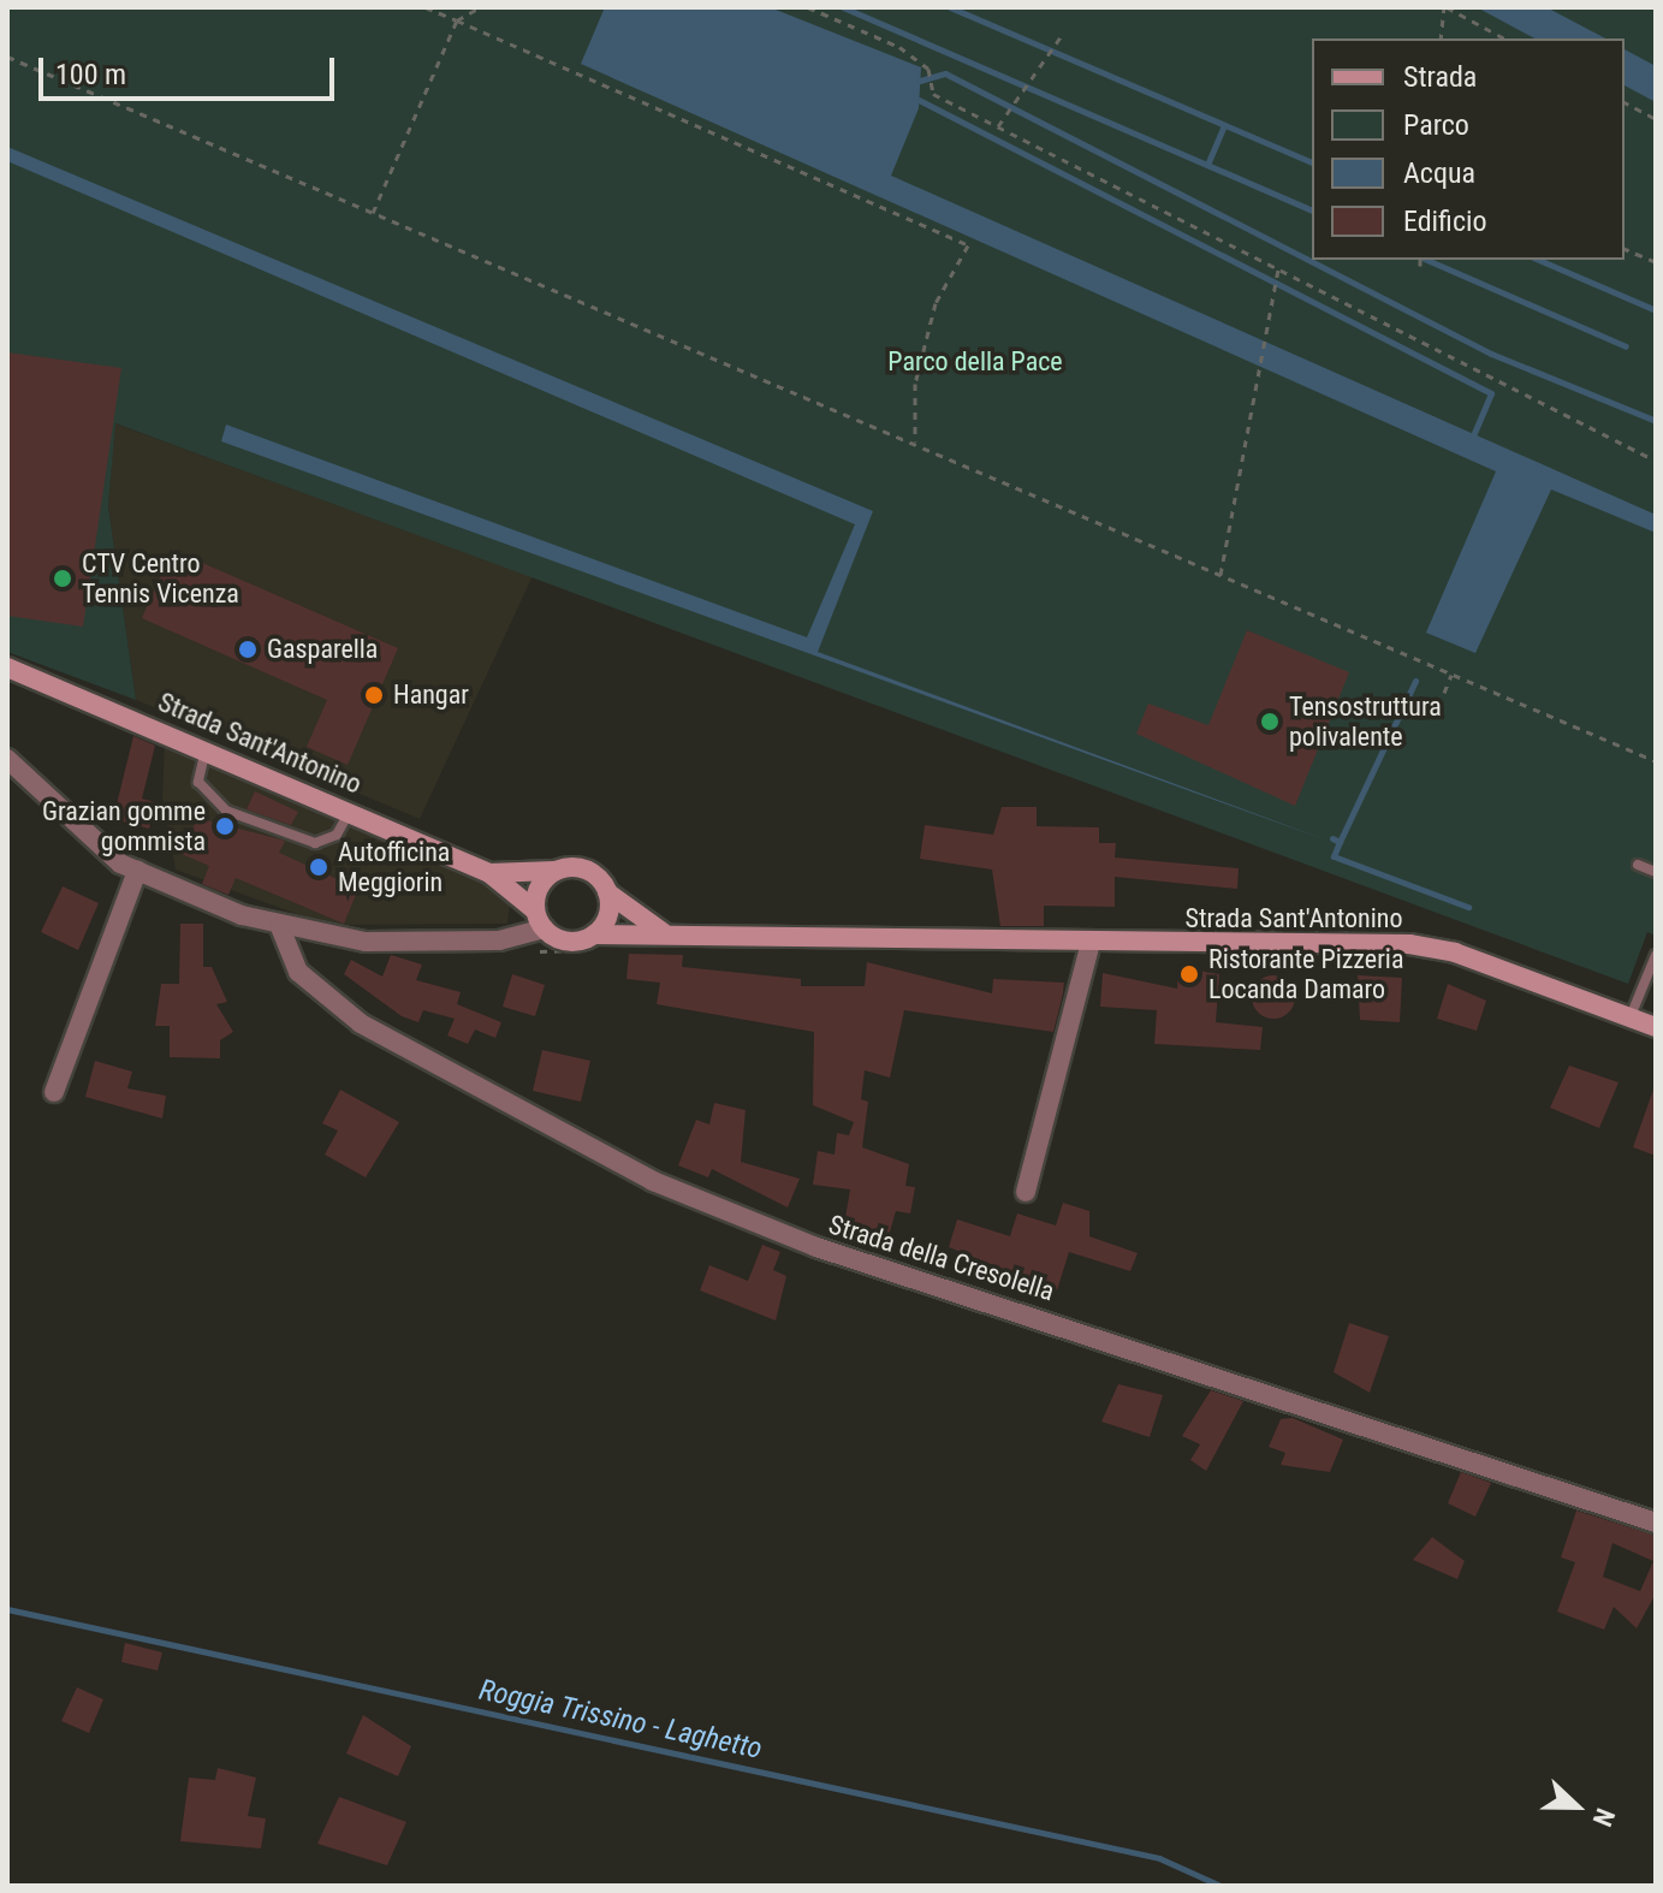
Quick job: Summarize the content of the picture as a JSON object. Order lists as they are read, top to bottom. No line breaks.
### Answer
{"streets":{"main road":["Strada Sant'Antonino"],"street":["Strada della Cresolella"]},"crossings":[["Strada Sant'Antonino","Strada della Cresolella"]],"water":["Roggia Trissino - Laghetto"],"parks":["Parco della Pace"],"places":["CTV Centro Tennis Vicenza","Gasparella","Hangar","Tensostruttura polivalente","Grazian gomme gommista","Autofficina Meggiorin","Ristorante Pizzeria Locanda Damaro"],"legend":["Strada","Parco","Acqua","Edificio"],"scale_bar":"100 m","north":"right"}
